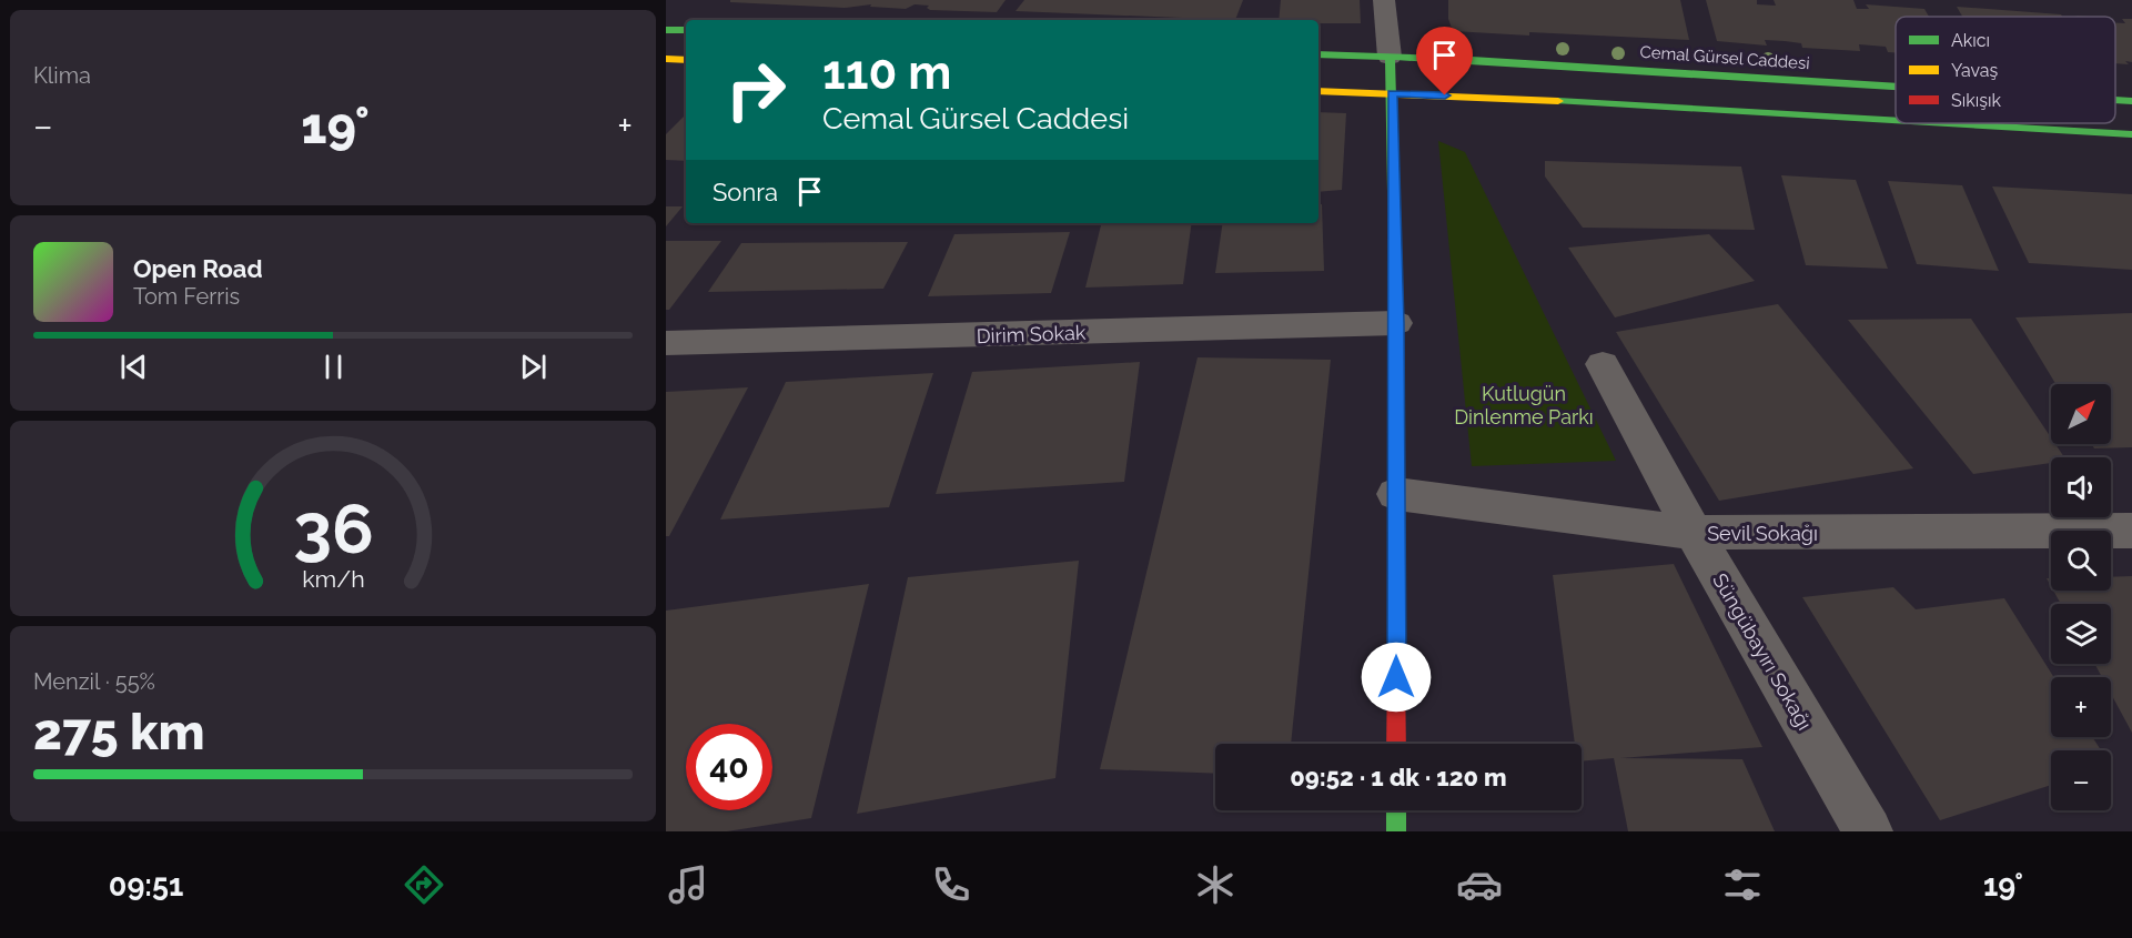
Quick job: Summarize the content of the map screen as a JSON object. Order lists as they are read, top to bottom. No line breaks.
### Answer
{"streets":{"main road":["Cemal Gürsel Caddesi"],"street":["Dirim Sokak","Sevil Sokağı","Süngübayırı Sokağı"]},"crossings":[["Sevil Sokağı","Süngübayırı Sokağı"]],"parks":["Kutlugün Dinlenme Parkı"],"legend":["Akıcı","Yavaş","Sıkışık"],"north":"top right","page":{"tile":["Klima",["Menzil · 55%","275 km"]],"turn":["110 m","Cemal Gürsel Caddesi"],"heat":["−","19°","+"],"then":"Sonra","song":["Open Road","Tom Ferris"],"map_buttons":["+","−"],"limit":"40","trip":"09:52 · 1 dk · 120 m","tabs":["09:51","19°"],"gauge":["36","km/h"]}}
